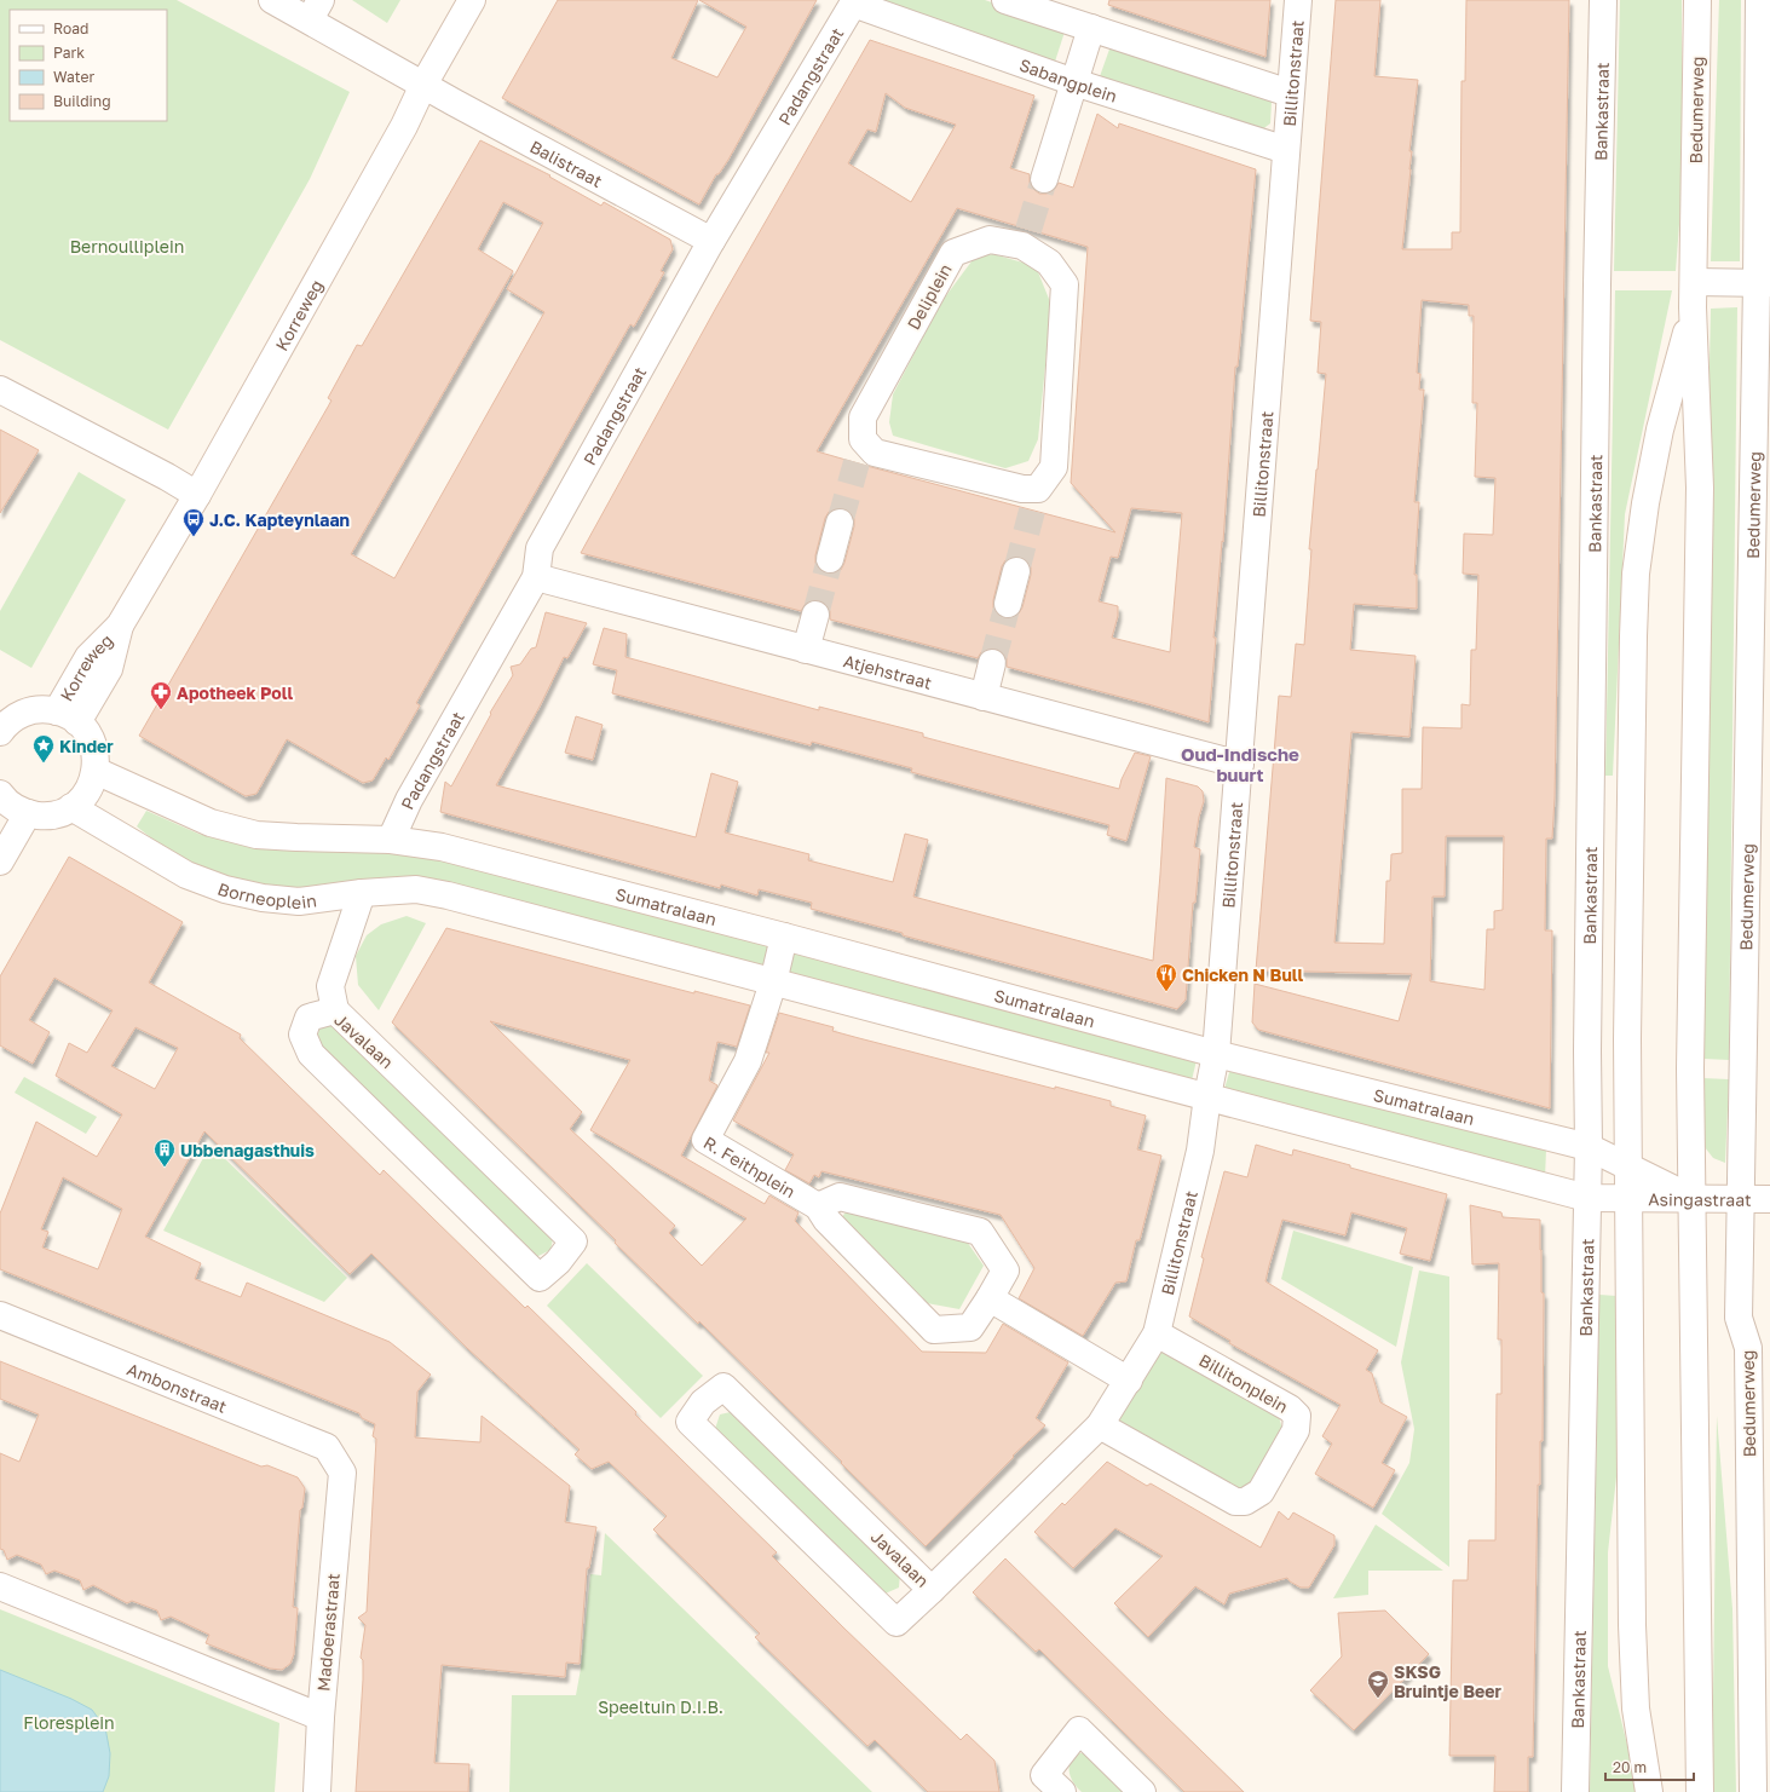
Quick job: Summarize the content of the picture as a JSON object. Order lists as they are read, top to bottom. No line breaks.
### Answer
{"streets":{"street":["Billitonstraat","Padangstraat","Sabangplein","Bedumerweg","Bankastraat","Balistraat","Deliplein","Korreweg","Atjehstraat","Borneoplein","Sumatralaan","Javalaan","R. Feithplein","Asingastraat","Billitonplein","Ambonstraat","Madoerastraat"]},"crossings":[["Billitonstraat","Sabangplein"],["Billitonstraat","Atjehstraat"],["Billitonstraat","Sumatralaan"],["Billitonstraat","Javalaan"],["Billitonstraat","Billitonplein"],["Padangstraat","Sabangplein"],["Padangstraat","Balistraat"],["Padangstraat","Atjehstraat"],["Padangstraat","Sumatralaan"],["Bedumerweg","Sumatralaan"],["Bedumerweg","Asingastraat"],["Bankastraat","Sumatralaan"],["Balistraat","Korreweg"],["Sumatralaan","Asingastraat"],["Ambonstraat","Madoerastraat"]],"districts":["Oud-Indische buurt"],"parks":["Bernoulliplein","Speeltuin D.I.B.","Floresplein"],"places":{"bus stop":["J.C. Kapteynlaan"],"pharmacy":["Apotheek Poll"],"place":["Kinder"],"restaurant":["Chicken N Bull"],"building":["Ubbenagasthuis"],"school or university":["SKSG Bruintje Beer"]},"legend":["Road","Park","Water","Building"],"scale_bar":"20 m"}
